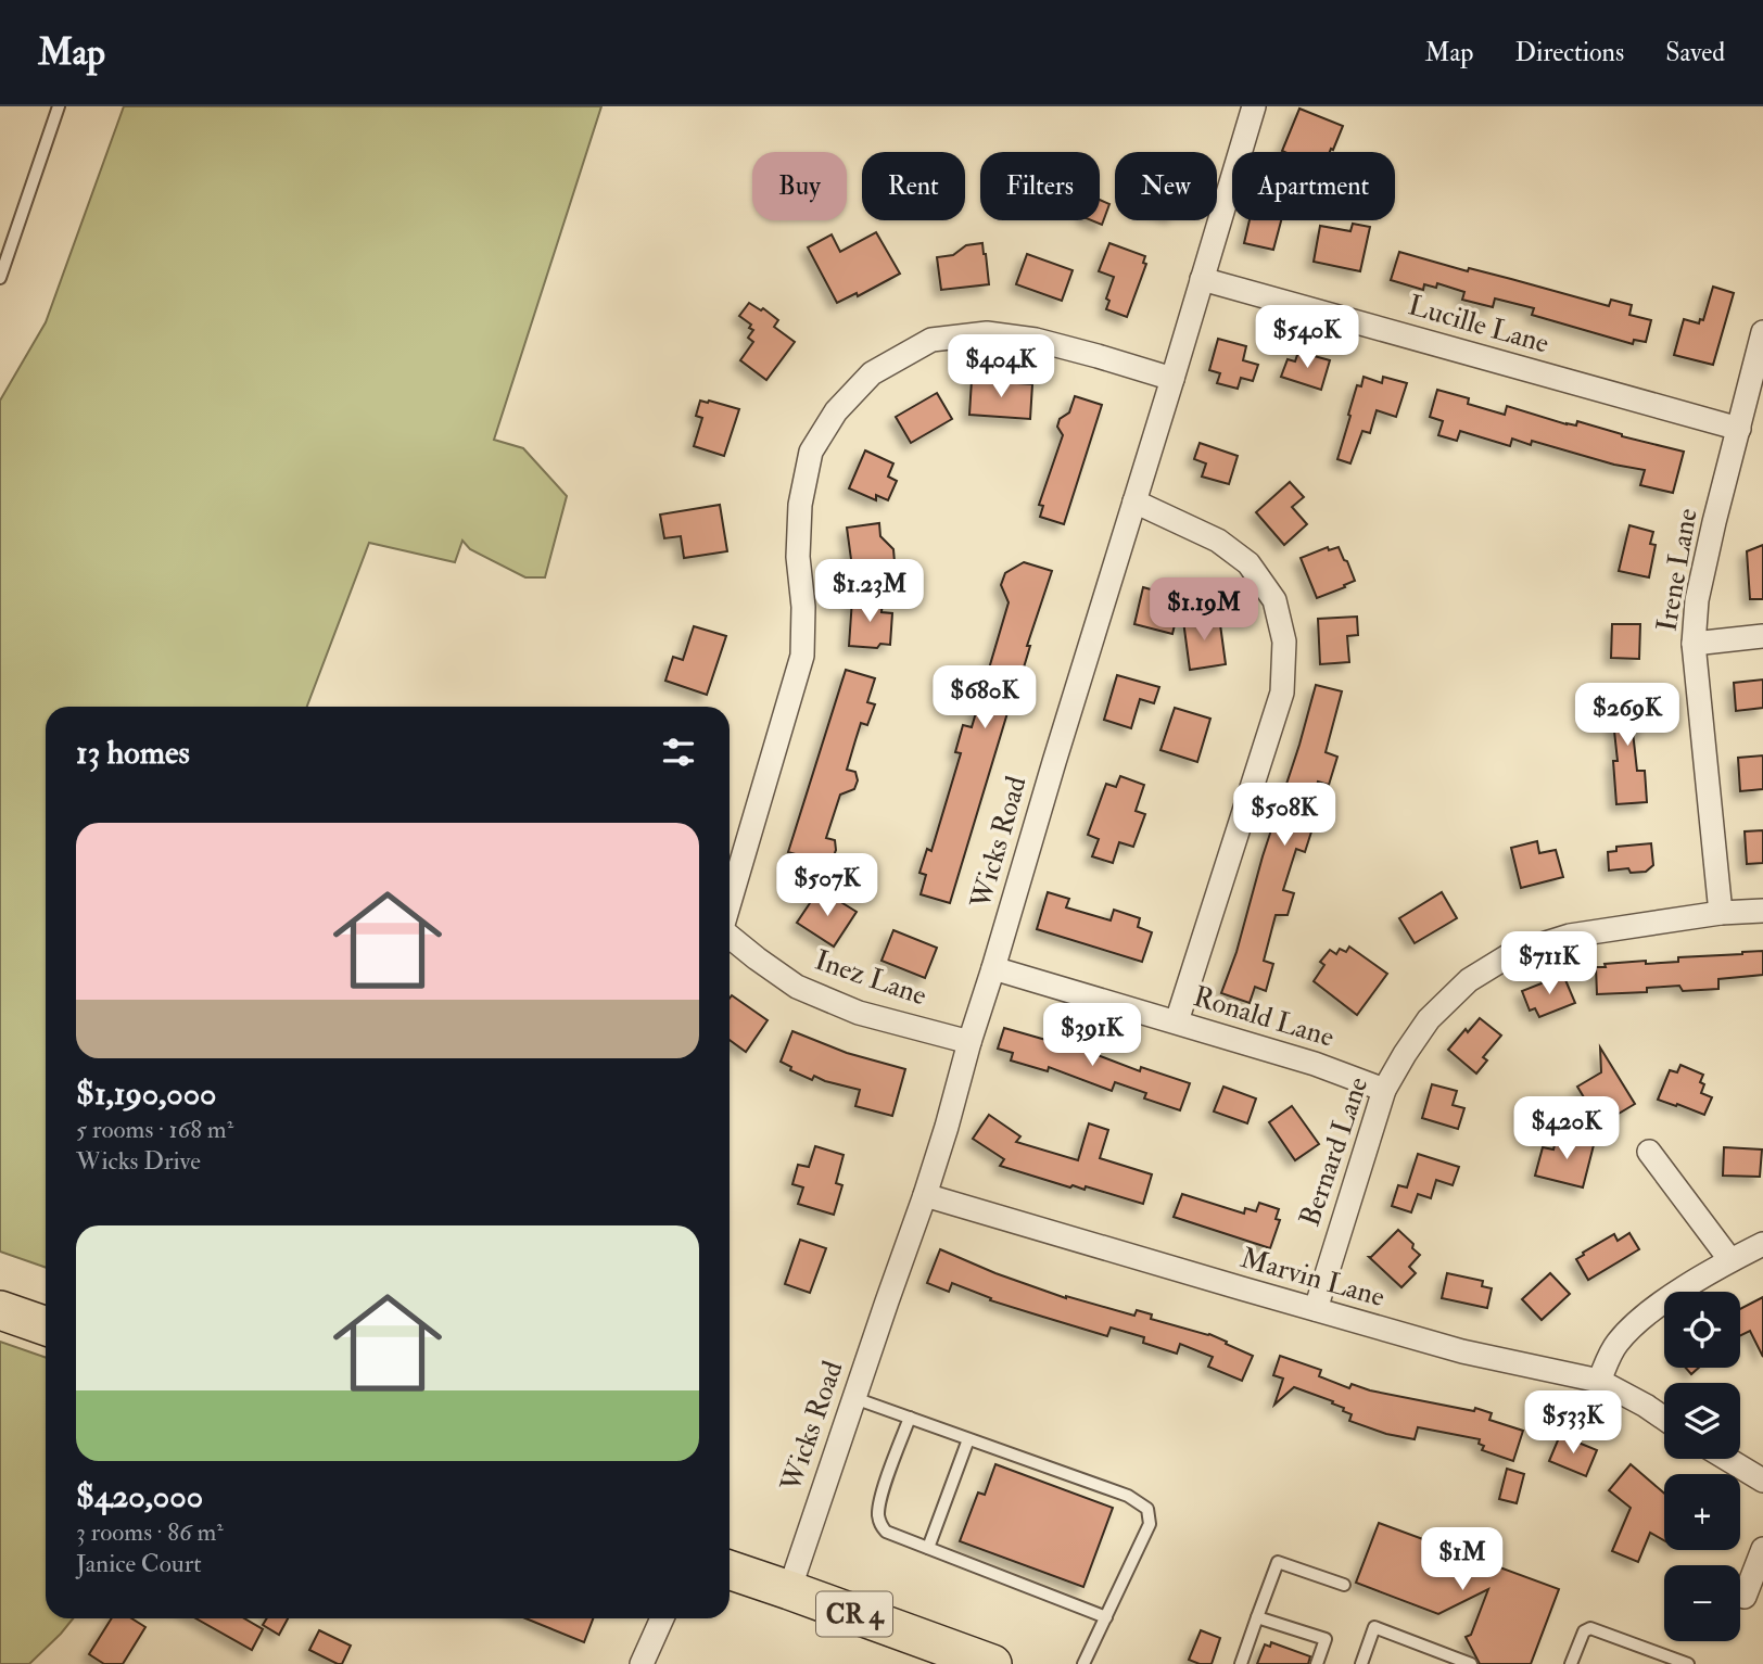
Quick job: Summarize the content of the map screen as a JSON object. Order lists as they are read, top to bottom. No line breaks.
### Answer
{"streets":{"main road":["CR 4"],"street":["Lucille Lane","Irene Lane","Wicks Road","Inez Lane","Ronald Lane","Bernard Lane","Marvin Lane"]},"crossings":[["Lucille Lane","Irene Lane"],["Lucille Lane","Wicks Road"],["Irene Lane","Bernard Lane"],["Wicks Road","Inez Lane"],["Wicks Road","Ronald Lane"],["Wicks Road","Marvin Lane"],["Wicks Road","CR 4"],["Ronald Lane","Bernard Lane"],["Bernard Lane","Marvin Lane"]],"page":{"header":"Map","nav":["Map","Directions","Saved"],"chip":["Buy","Rent","Filters","New","Apartment"],"price":["$540K","$404K","$1.23M","$1.19M","$680K","$269K","$508K","$507K","$711K","$391K","$420K","$533K","$1M"],"heading":"13 homes","list":[{"name":"$1,190,000","note":"5 rooms · 168 m² · Wicks Drive"},{"name":"$420,000","note":"3 rooms · 86 m² · Janice Court"}],"map_buttons":["+","−"]}}
